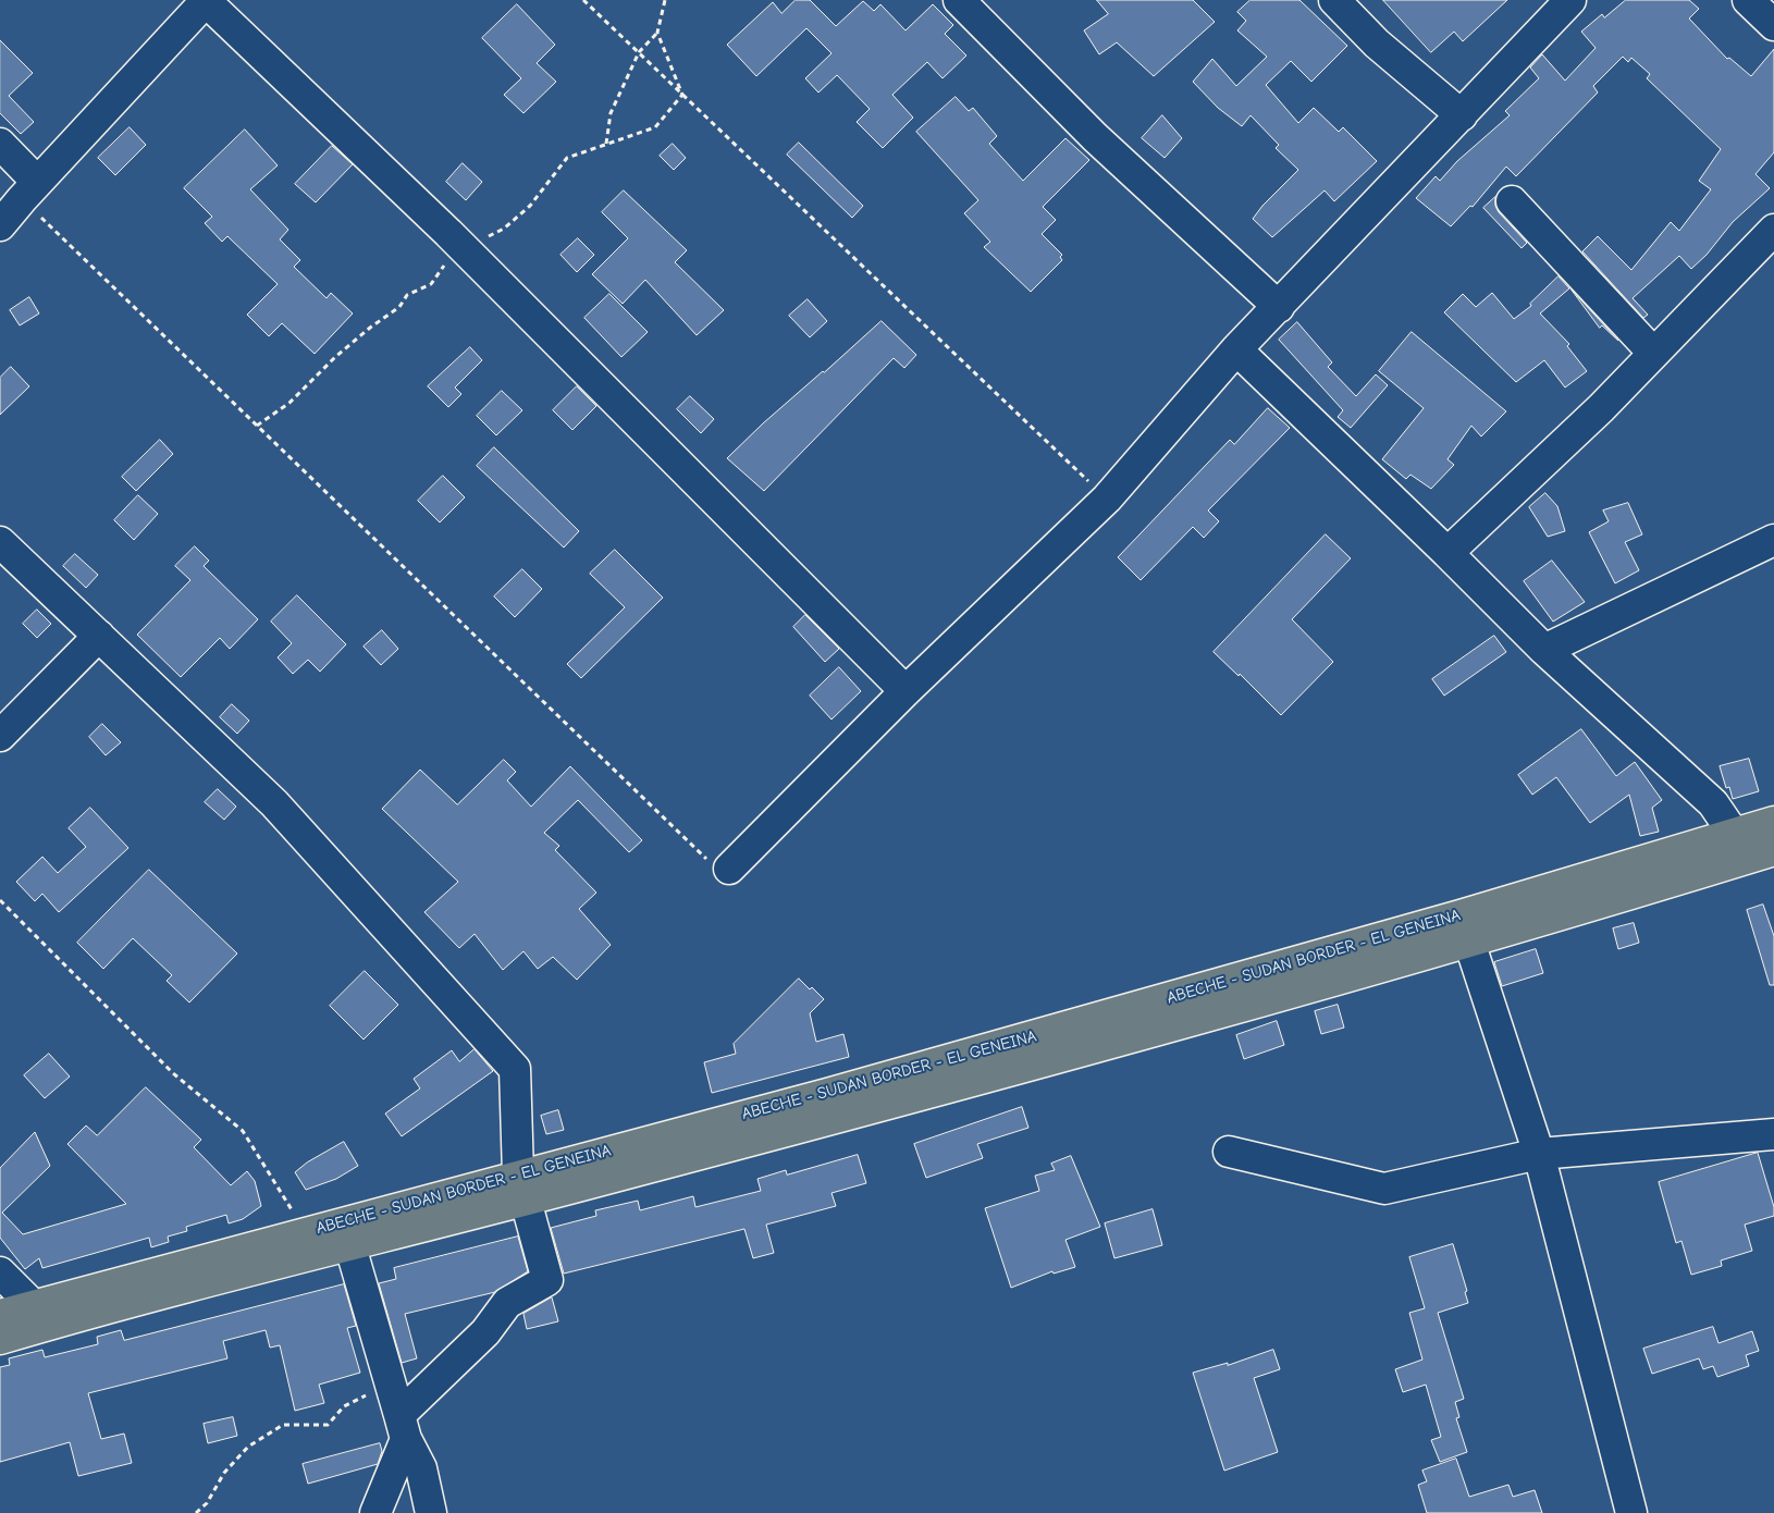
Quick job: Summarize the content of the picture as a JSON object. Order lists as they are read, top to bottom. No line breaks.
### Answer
{"streets":{"highway":["ABECHE - SUDAN BORDER - EL GENEINA"]}}
